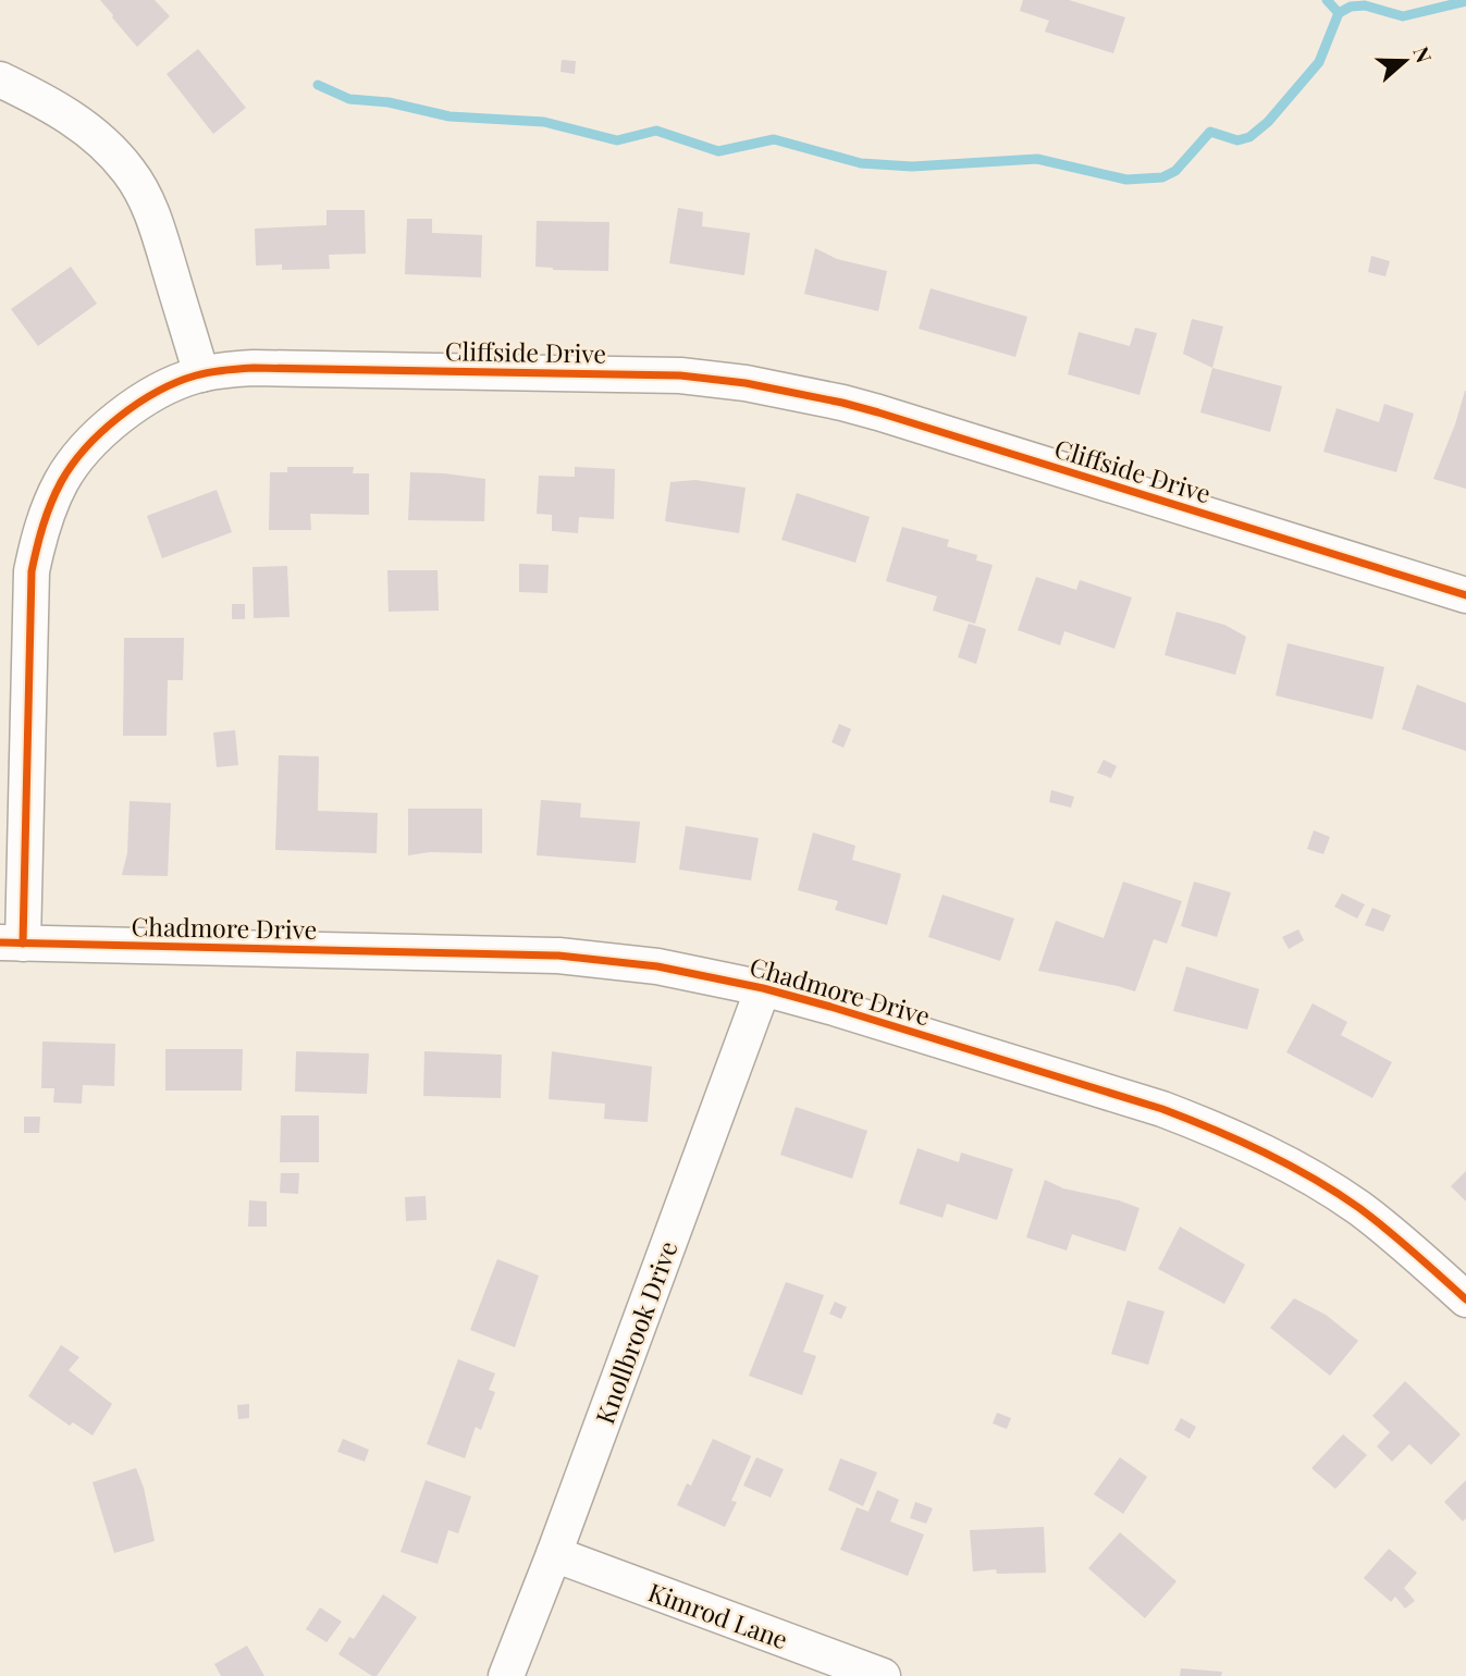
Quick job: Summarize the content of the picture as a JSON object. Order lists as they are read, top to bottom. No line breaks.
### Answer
{"streets":{"street":["Cliffside Drive","Chadmore Drive","Knollbrook Drive","Kimrod Lane"]},"crossings":[["Cliffside Drive","Chadmore Drive"],["Chadmore Drive","Knollbrook Drive"],["Knollbrook Drive","Kimrod Lane"]],"north":"right"}
